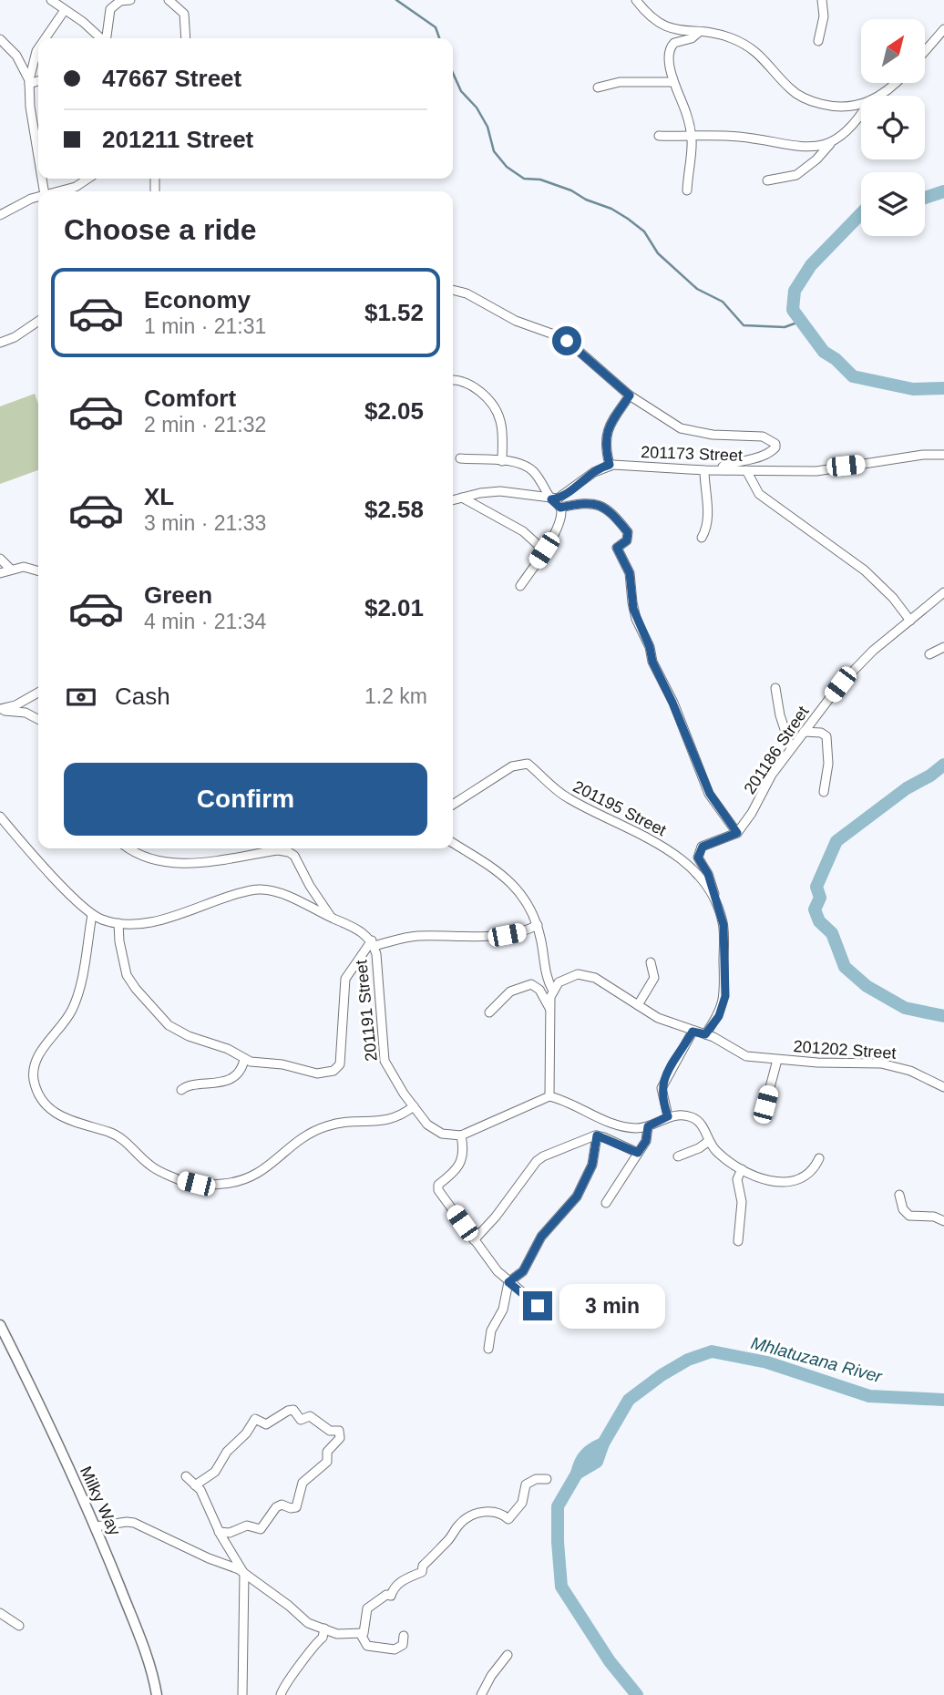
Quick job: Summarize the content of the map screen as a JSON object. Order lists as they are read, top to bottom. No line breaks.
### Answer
{"streets":{"street":["201173 Street","201186 Street","201195 Street","201191 Street","201202 Street","Milky Way"]},"crossings":[["201195 Street","201202 Street"]],"water":["Mhlatuzana River"],"north":"top right","page":{"banner":["47667 Street","201211 Street"],"heading":"Choose a ride","list":[{"name":"Economy","note":"1 min · 21:31","value":"$1.52"},{"name":"Comfort","note":"2 min · 21:32","value":"$2.05"},{"name":"XL","note":"3 min · 21:33","value":"$2.58"},{"name":"Green","note":"4 min · 21:34","value":"$2.01"}],"pay":["Cash","1.2 km"],"buttons":"Confirm","bubble":"3 min"}}
